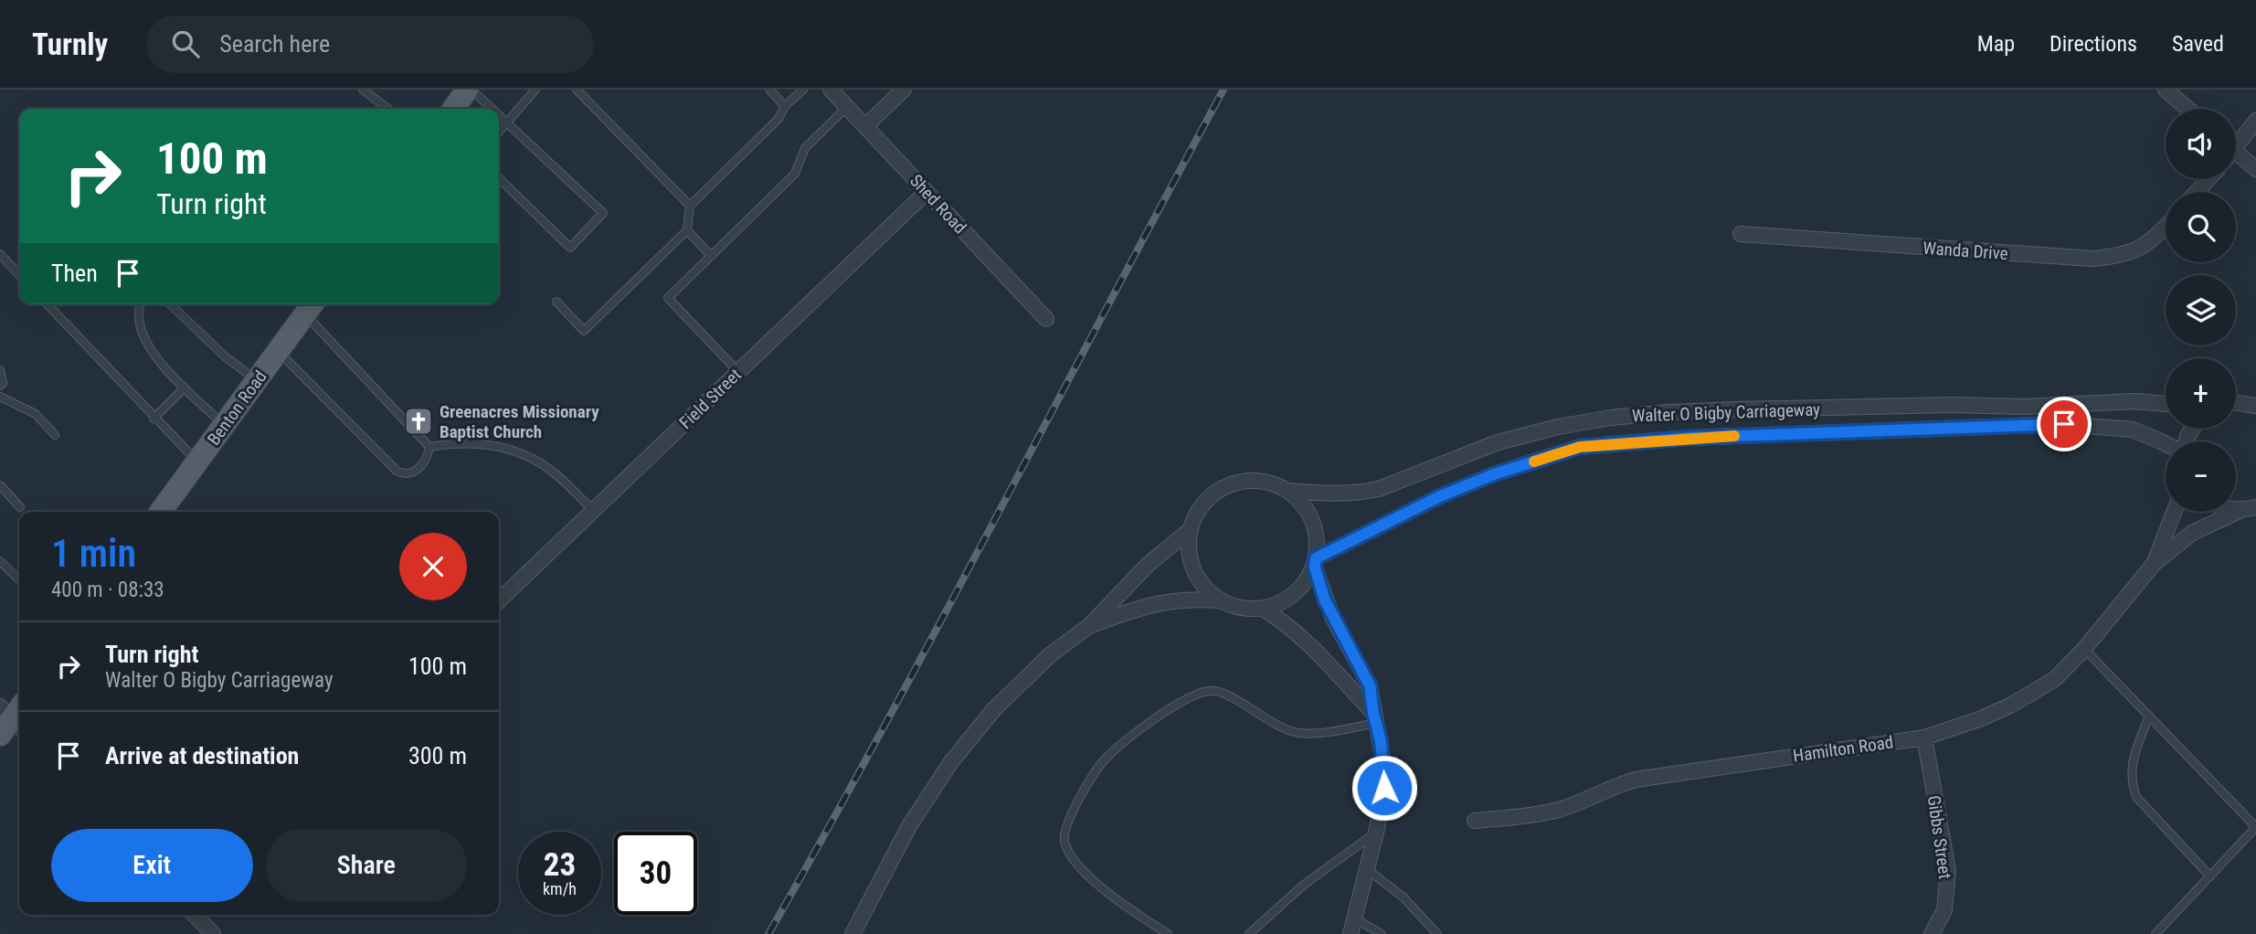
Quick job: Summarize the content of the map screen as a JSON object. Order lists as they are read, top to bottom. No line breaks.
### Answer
{"streets":{"main road":["Benton Road"],"street":["Shed Road","Wanda Drive","Field Street","Walter O Bigby Carriageway","Hamilton Road","Gibbs Street"]},"crossings":[["Shed Road","Field Street"],["Hamilton Road","Gibbs Street"]],"places":{"church":["Greenacres Missionary Baptist Church"]},"page":{"header":"Turnly","search":"Search here","nav":["Map","Directions","Saved"],"map_buttons":["+","−"],"turn":["100 m","Turn right"],"then":"Then","heading":["1 min","400 m · 08:33"],"list":[{"name":"Turn right","note":"Walter O Bigby Carriageway","value":"100 m"},{"name":"Arrive at destination","value":"300 m"}],"buttons":["Exit","Share"],"speed":"23 km/h","limit":"30"}}
